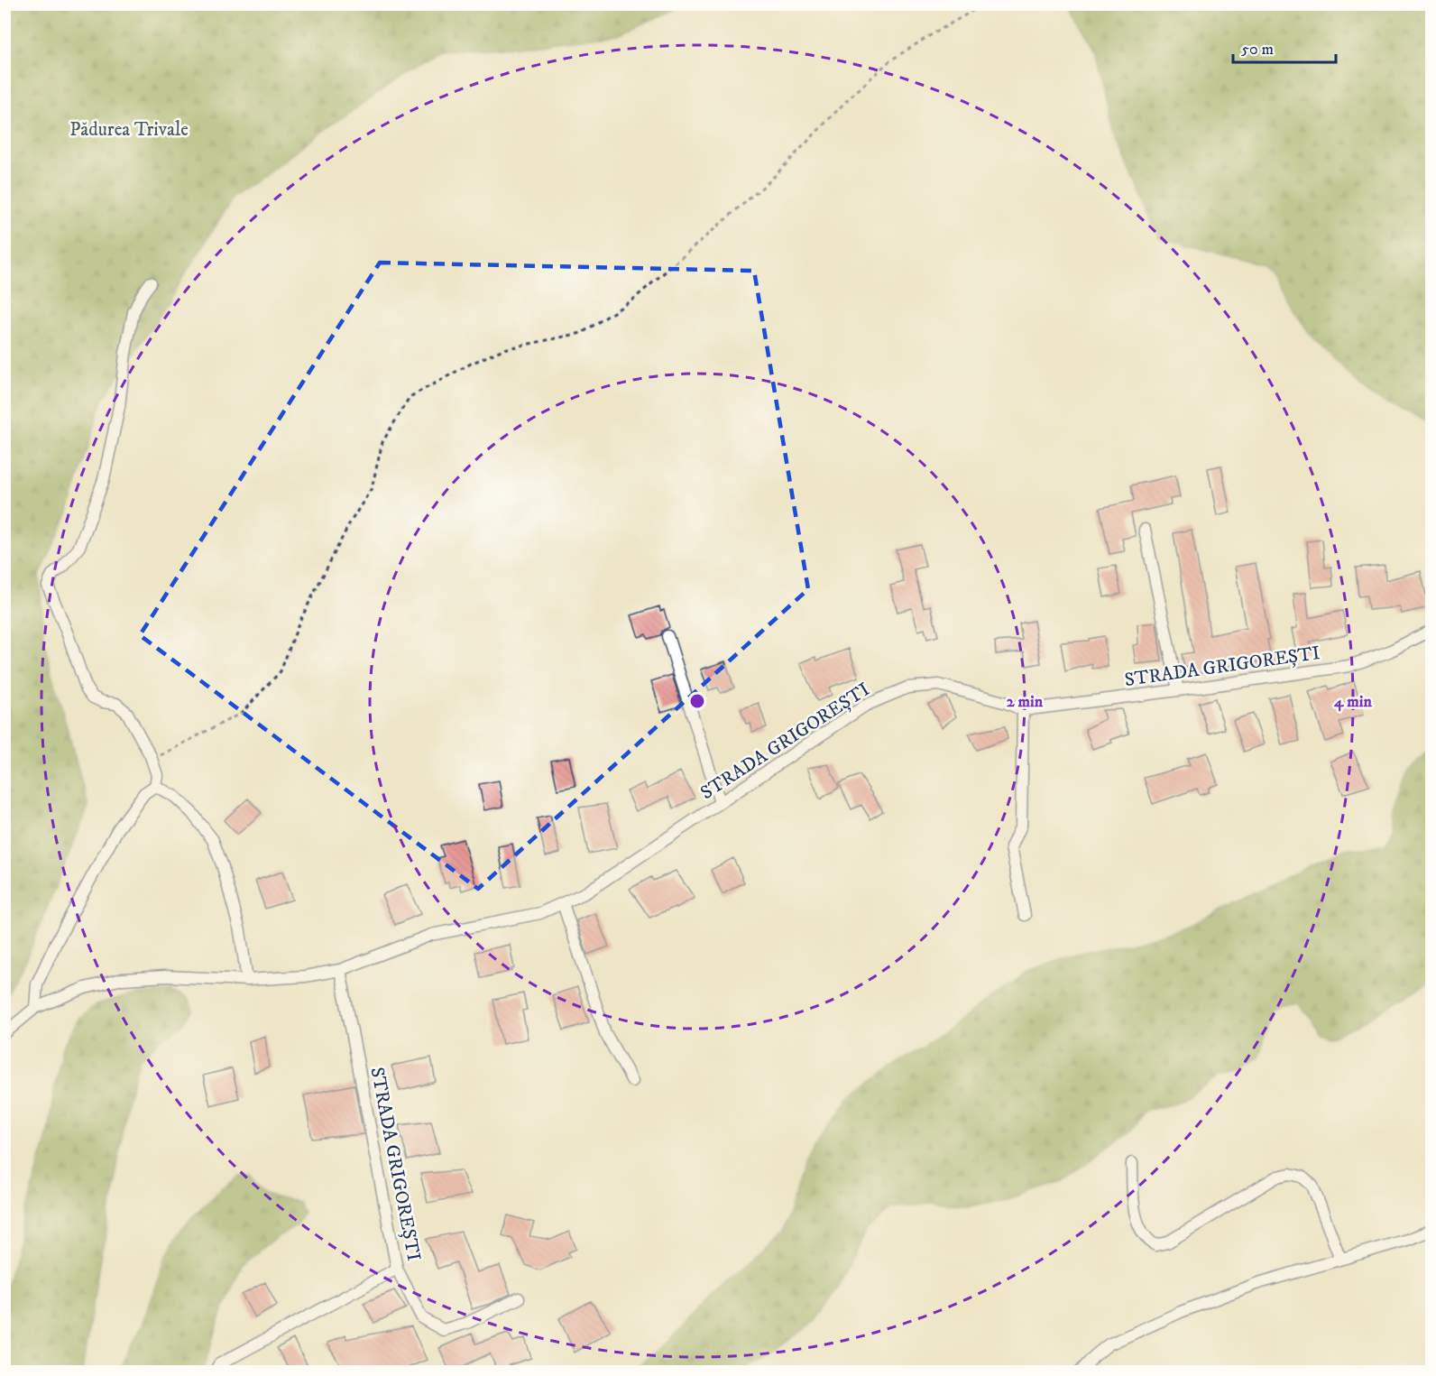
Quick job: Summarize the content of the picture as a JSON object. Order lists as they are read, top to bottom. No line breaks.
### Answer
{"streets":{"street":["STRADA GRIGOREȘTI"]},"parks":["Pădurea Trivale"],"scale_bar":"50 m","rings":["2 min","4 min"]}
